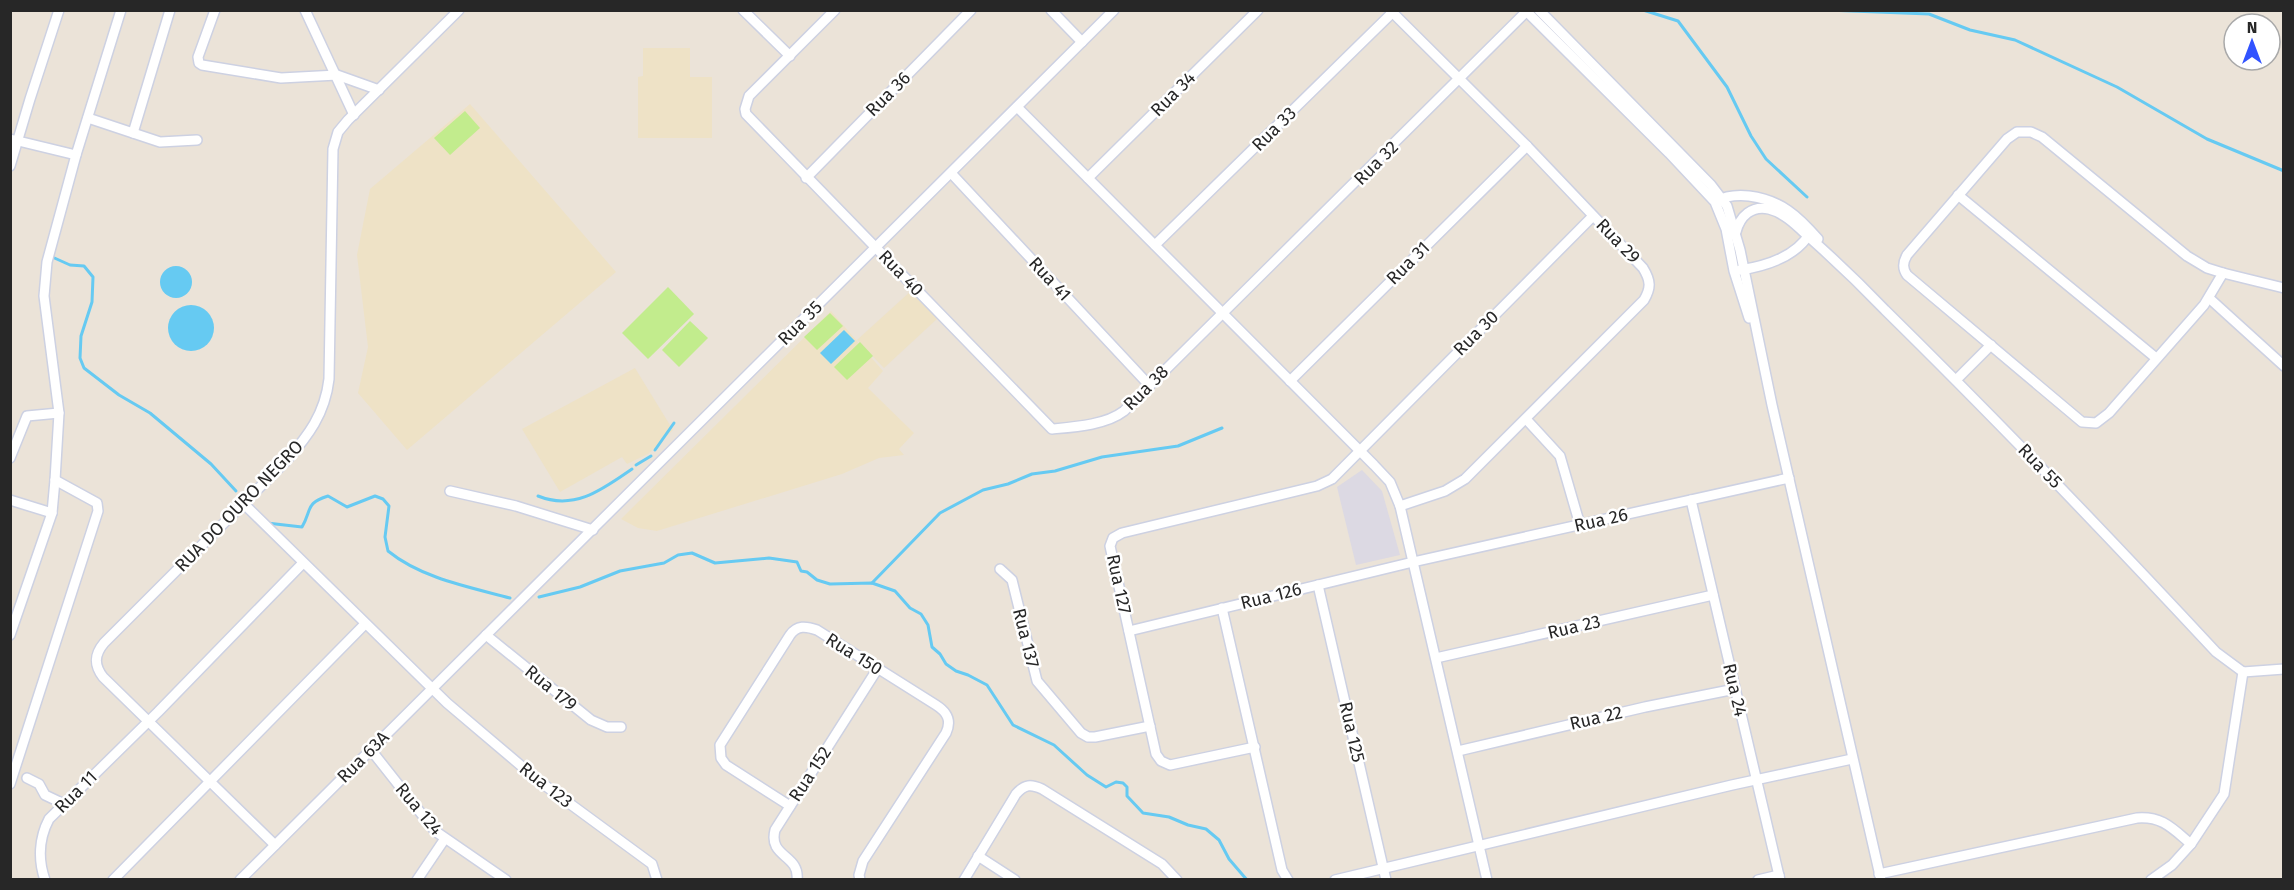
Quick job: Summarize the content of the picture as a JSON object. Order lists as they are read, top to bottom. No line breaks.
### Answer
{"streets":{"street":["Rua 36","Rua 34","Rua 33","Rua 32","Rua 29","Rua 31","Rua 40","Rua 41","Rua 35","Rua 30","Rua 38","Rua 55","RUA DO OURO NEGRO","Rua 26","Rua 127","Rua 126","Rua 23","Rua 137","Rua 150","Rua 179","Rua 24","Rua 22","Rua 125","Rua 63A","Rua 152","Rua 123","Rua 11","Rua 124"]},"crossings":[["Rua 36","Rua 40"],["Rua 33","Rua 29"],["Rua 32","Rua 29"],["Rua 32","Rua 38"],["Rua 29","Rua 31"],["Rua 29","Rua 30"],["Rua 40","Rua 35"],["Rua 40","Rua 38"],["Rua 41","Rua 35"],["Rua 41","Rua 38"],["Rua 35","Rua 179"],["Rua 35","Rua 63A"],["Rua 30","Rua 127"],["RUA DO OURO NEGRO","Rua 63A"],["RUA DO OURO NEGRO","Rua 123"],["RUA DO OURO NEGRO","Rua 11"],["Rua 26","Rua 126"],["Rua 26","Rua 24"],["Rua 127","Rua 126"],["Rua 127","Rua 137"],["Rua 126","Rua 125"],["Rua 23","Rua 24"],["Rua 150","Rua 152"],["Rua 179","Rua 63A"],["Rua 24","Rua 22"],["Rua 63A","Rua 123"],["Rua 63A","Rua 124"],["Rua 123","Rua 11"]],"north":"top"}
